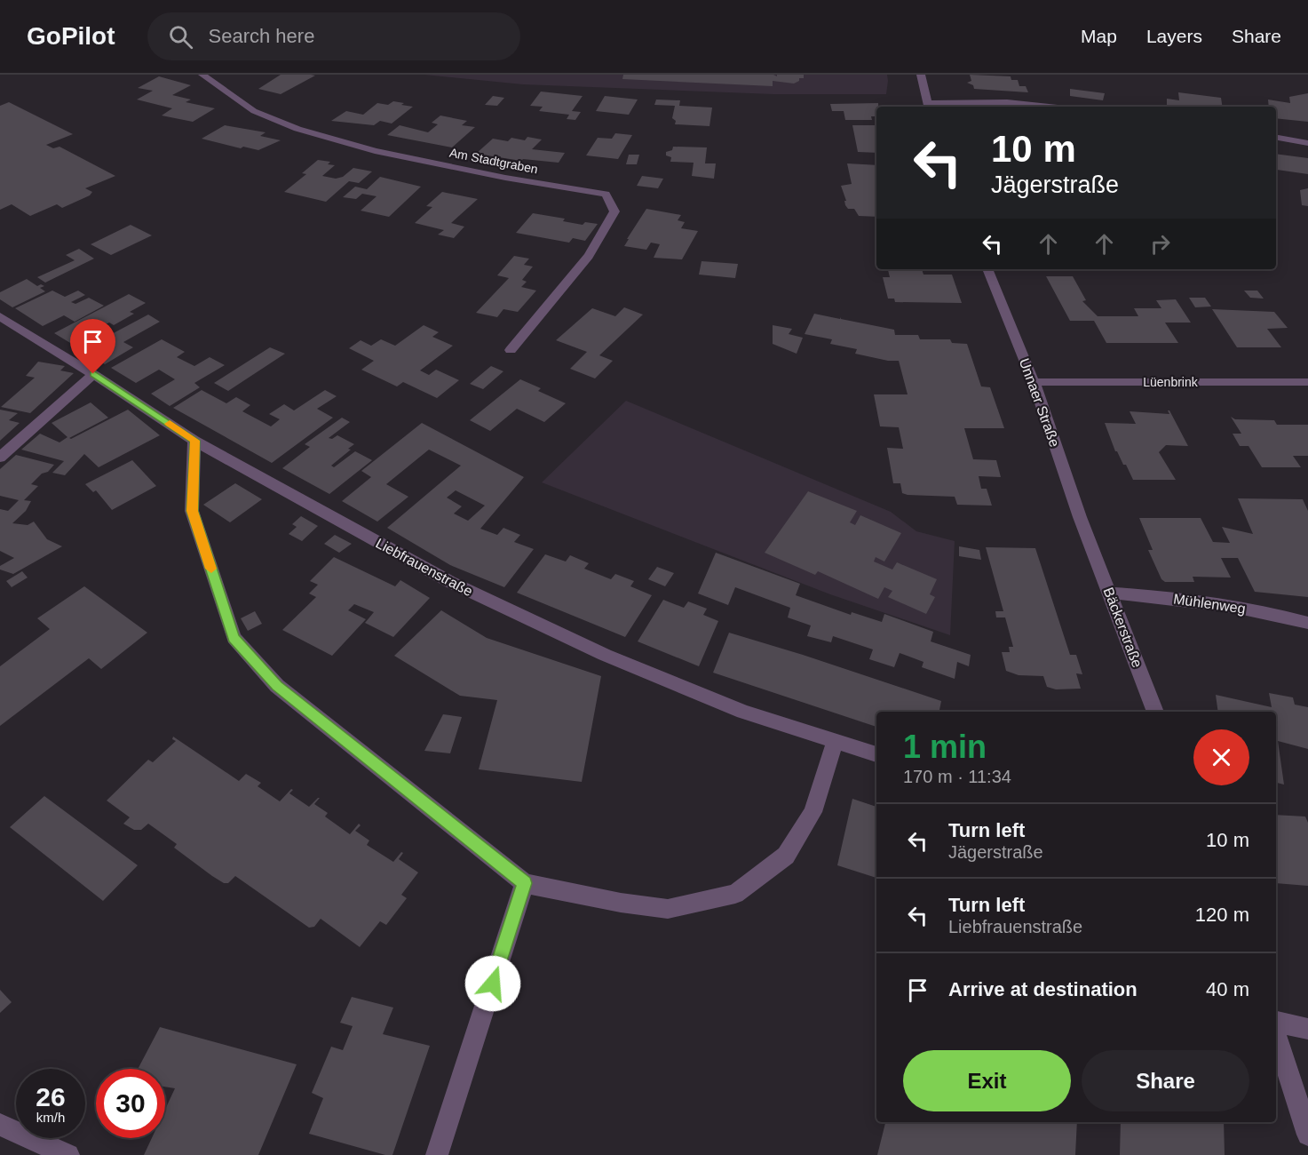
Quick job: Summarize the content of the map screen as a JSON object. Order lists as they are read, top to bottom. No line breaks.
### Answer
{"streets":{"street":["Am Stadtgraben","Lüenbrink","Unnaer Straße","Liebfrauenstraße","Mühlenweg","Bäckerstraße"]},"crossings":[["Lüenbrink","Unnaer Straße"],["Unnaer Straße","Bäckerstraße"],["Mühlenweg","Bäckerstraße"]],"page":{"header":"GoPilot","search":"Search here","nav":["Map","Layers","Share"],"turn":["10 m","Jägerstraße"],"heading":["1 min","170 m · 11:34"],"list":[{"name":"Turn left","note":"Jägerstraße","value":"10 m"},{"name":"Turn left","note":"Liebfrauenstraße","value":"120 m"},{"name":"Arrive at destination","value":"40 m"}],"buttons":["Exit","Share"],"speed":"26 km/h","limit":"30"}}
